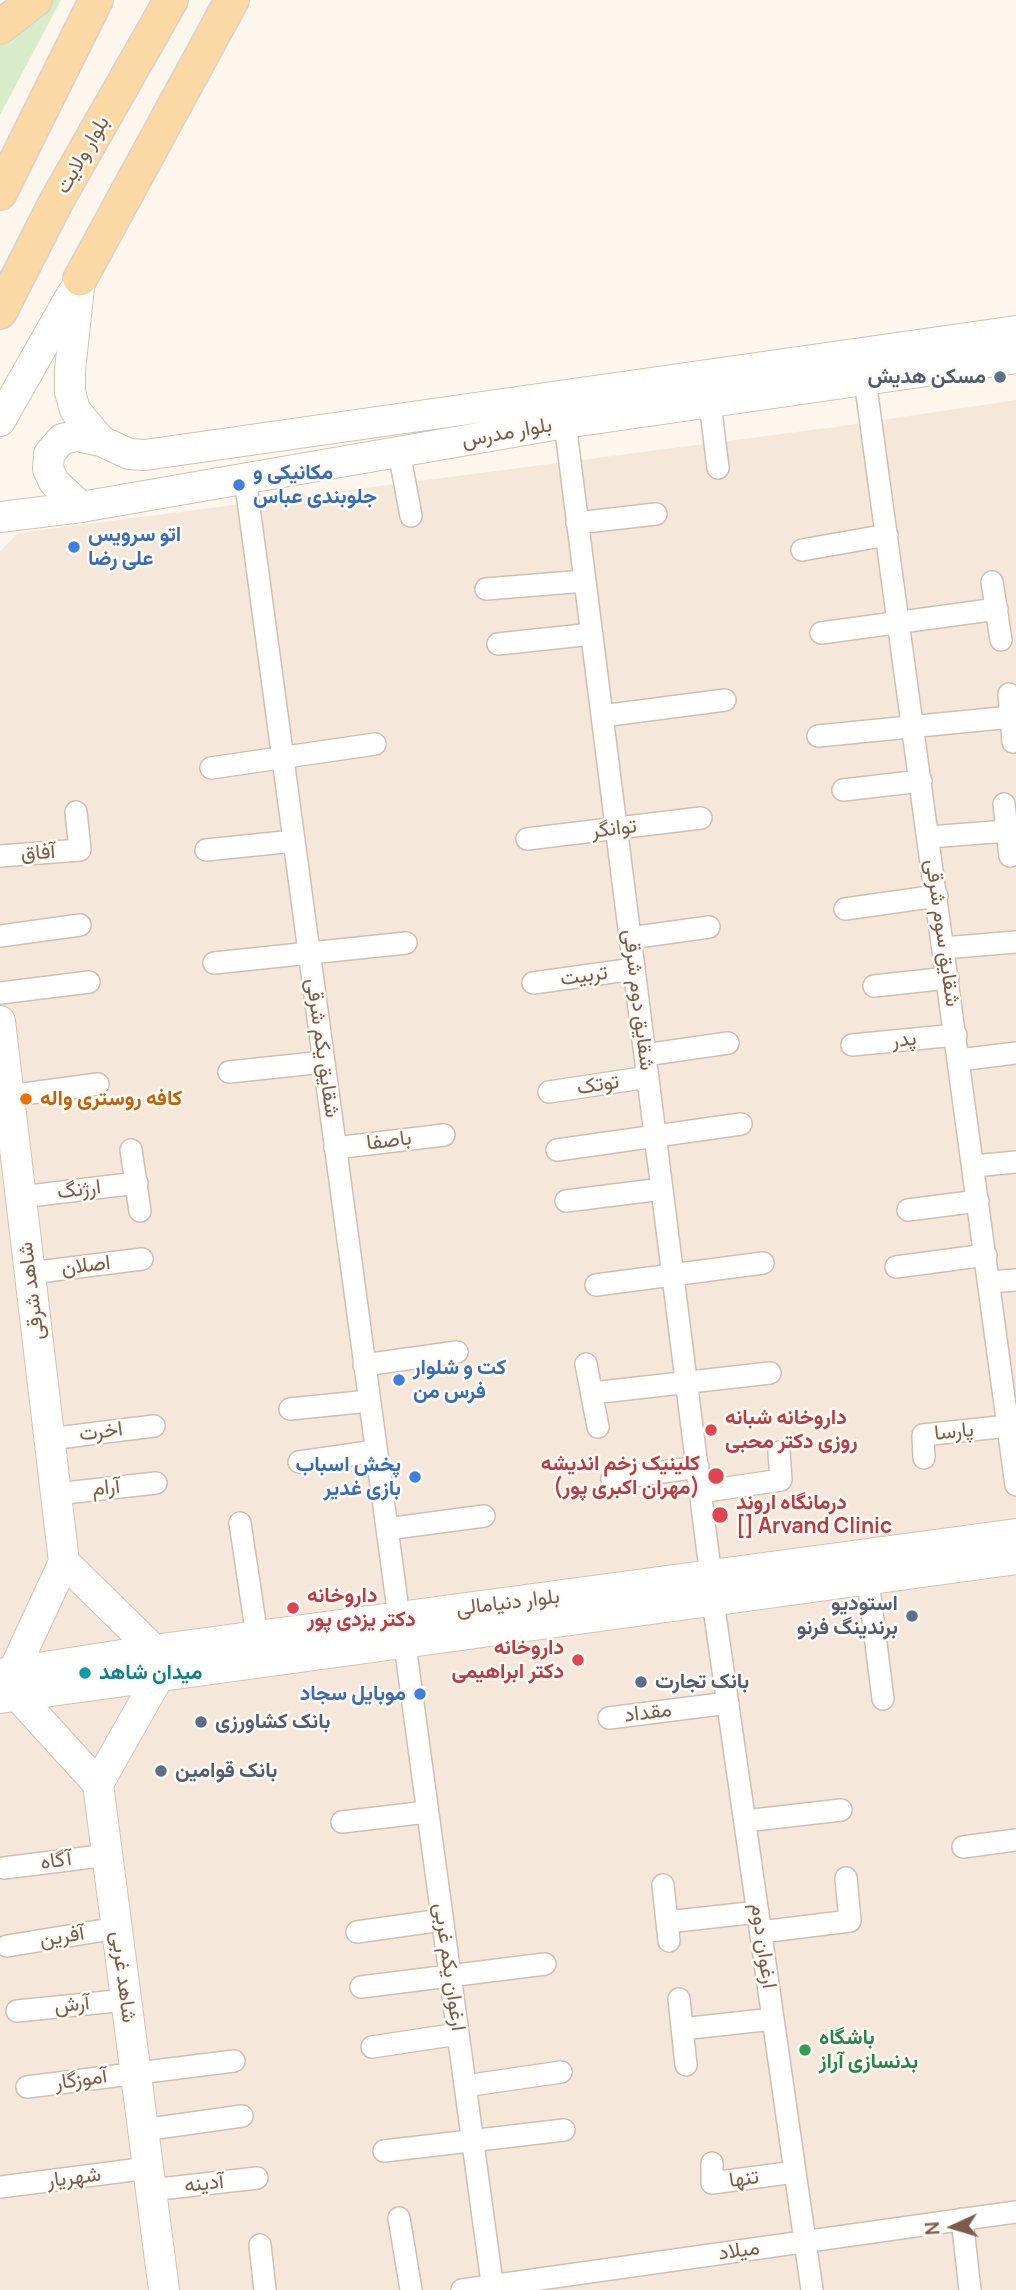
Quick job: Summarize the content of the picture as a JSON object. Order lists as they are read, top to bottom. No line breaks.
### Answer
{"streets":{"main road":["بلوار ولایت","بلوار مدرس","شاهد شرقی","بلوار دنیامالی","شاهد غربی"],"street":["توانگر","آفاق","شقایق سوم شرقی","تربیت","شقایق دوم شرقی","پدر","شقایق یکم شرقی","توتک","باصفا","ارژنگ","اصلان","اخرت","پارسا","آرام","مقداد","آگاه","آفرین","ارغوان دوم","ارغوان یکم غربی","آرش","آموزگار","شهریار","تنها","آدینه","میلاد"]},"crossings":[["بلوار مدرس","شقایق سوم شرقی"],["بلوار مدرس","شقایق دوم شرقی"],["بلوار مدرس","شقایق یکم شرقی"],["توانگر","شقایق دوم شرقی"],["شقایق سوم شرقی","پدر"],["شقایق سوم شرقی","پارسا"],["تربیت","شقایق دوم شرقی"],["شقایق دوم شرقی","توتک"],["شقایق دوم شرقی","بلوار دنیامالی"],["شقایق دوم شرقی","ارغوان دوم"],["شقایق یکم شرقی","باصفا"],["شقایق یکم شرقی","بلوار دنیامالی"],["شقایق یکم شرقی","ارغوان یکم غربی"],["ارژنگ","شاهد شرقی"],["اصلان","شاهد شرقی"],["شاهد شرقی","اخرت"],["شاهد شرقی","آرام"],["بلوار دنیامالی","ارغوان دوم"],["بلوار دنیامالی","ارغوان یکم غربی"],["مقداد","ارغوان دوم"],["آگاه","شاهد غربی"],["آفرین","شاهد غربی"],["ارغوان دوم","تنها"],["ارغوان دوم","میلاد"],["ارغوان یکم غربی","میلاد"],["شاهد غربی","آرش"],["شاهد غربی","آموزگار"],["شاهد غربی","شهریار"],["شاهد غربی","آدینه"],["شهریار","آدینه"]],"places":["مسکن هدیش","مکانیکی و جلوبندی عباس","اتو سرویس علی رضا","کافه روستری واله","کت و شلوار فرس من","داروخانه شبانه روزی دکتر محبی","کلینیک زخم اندیشه (مهران اکبری پور)","پخش اسباب بازی غدیر","درمانگاه اروند [] Arvand Clinic","داروخانه دکتر یزدی پور","استودیو برندینگ فرنو","داروخانه دکتر ابراهیمی","میدان شاهد","بانک تجارت","موبایل سجاد","بانک کشاورزی","بانک قوامین","باشگاه بدنسازی آراز"],"north":"left"}
